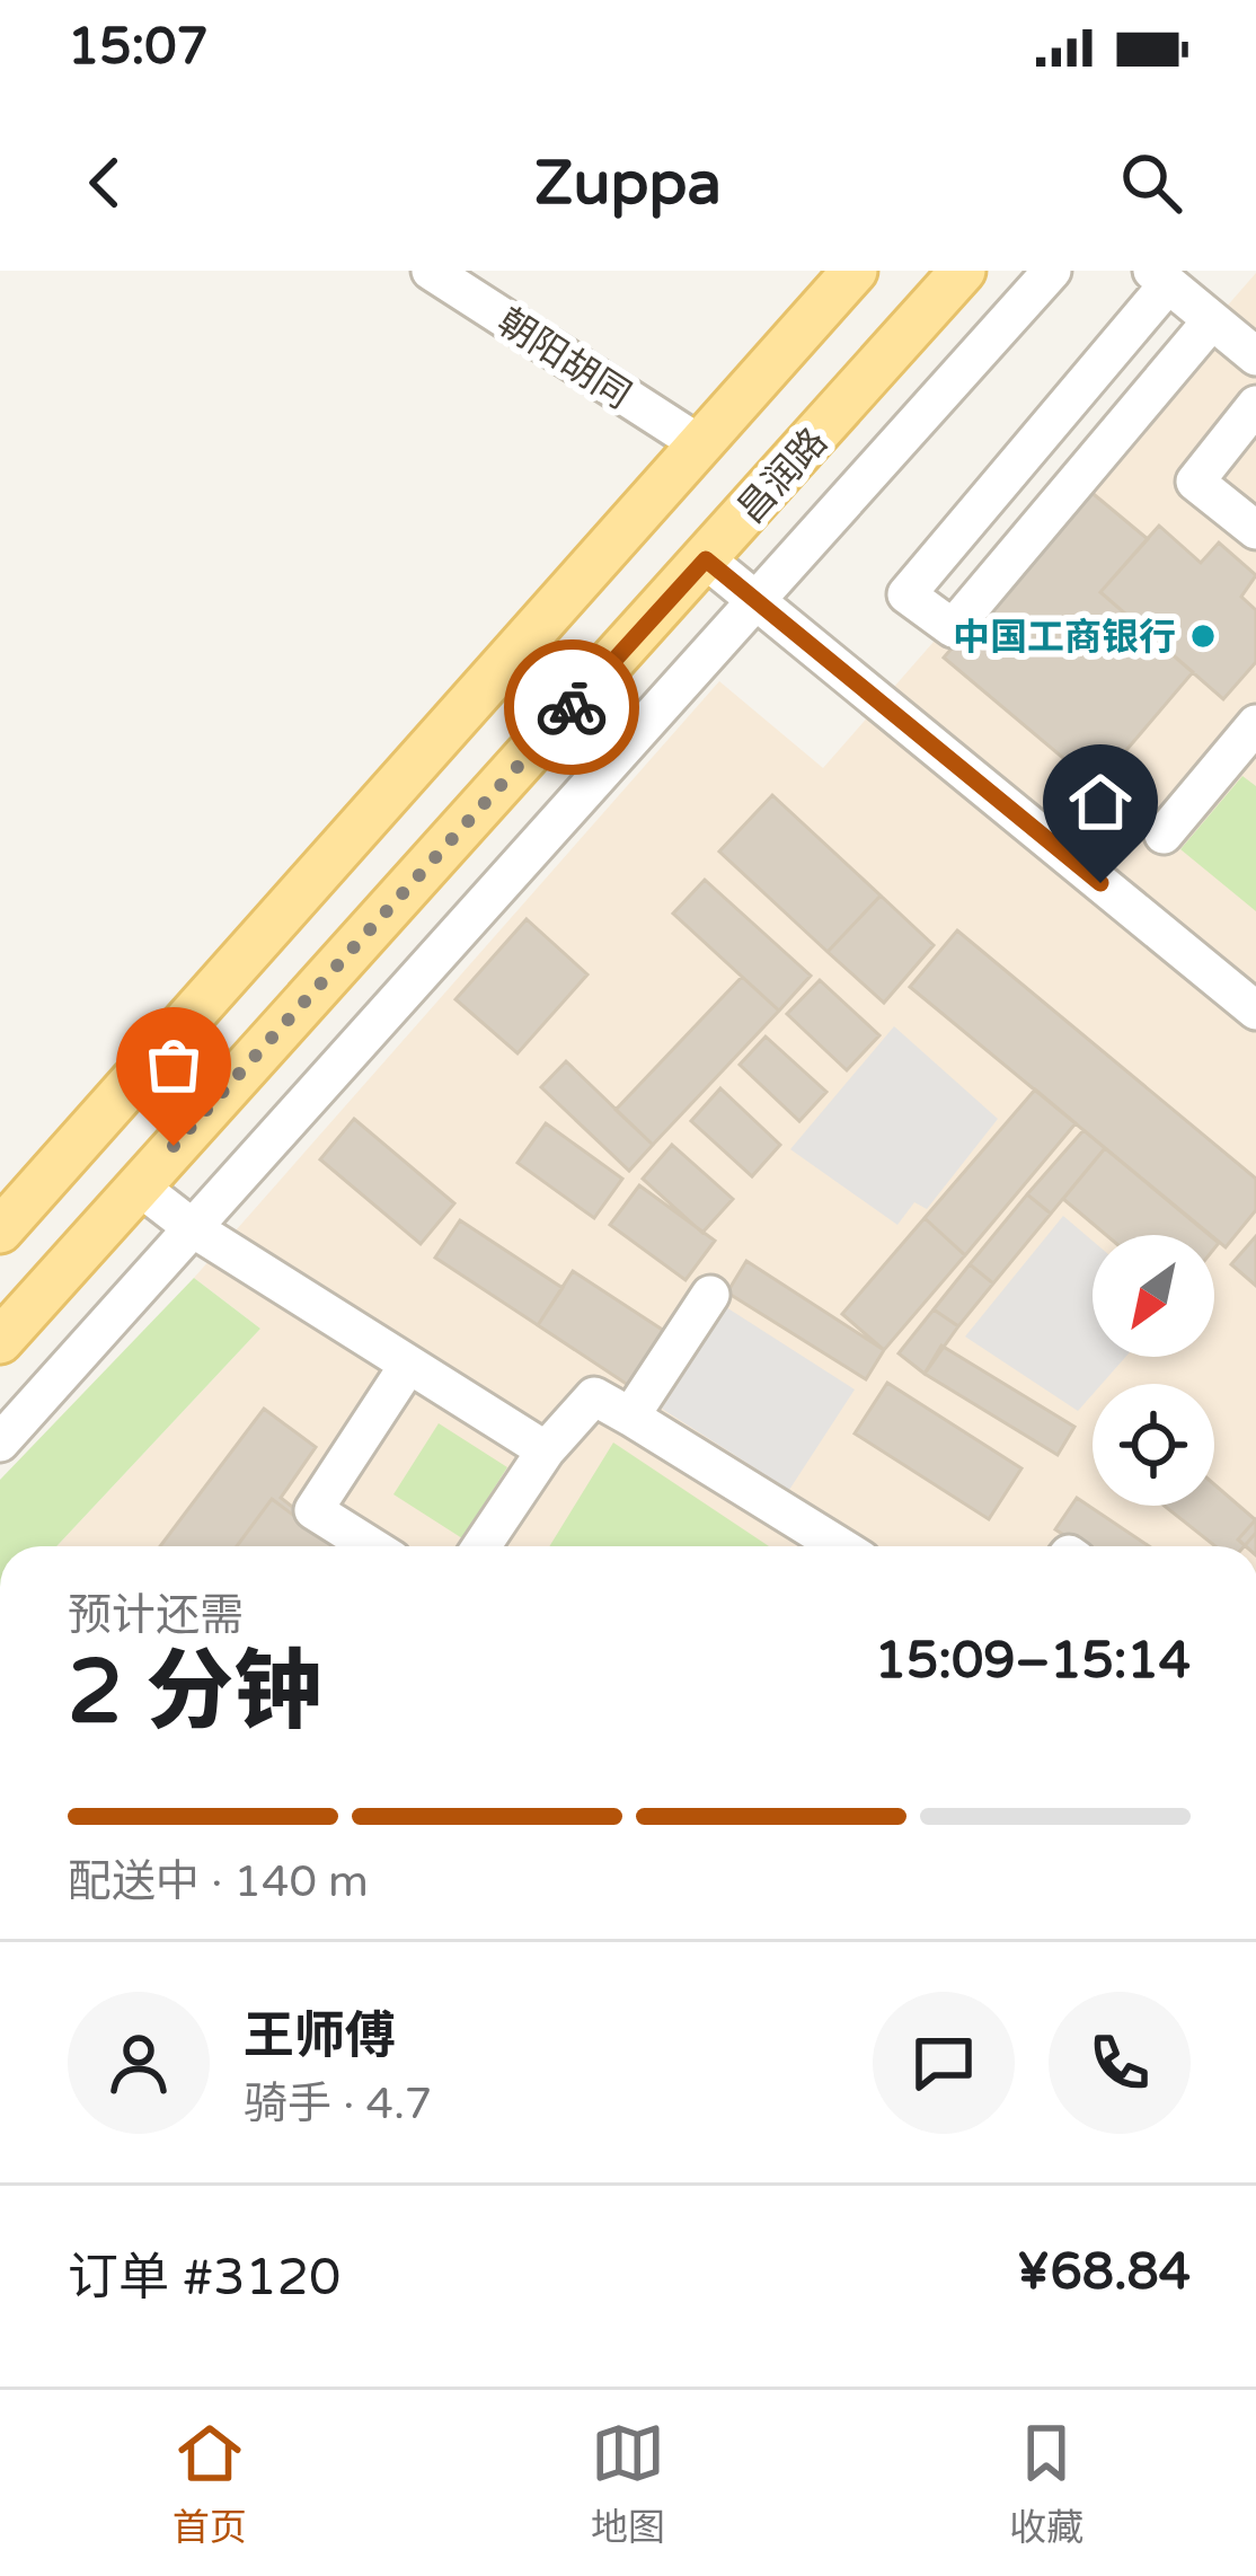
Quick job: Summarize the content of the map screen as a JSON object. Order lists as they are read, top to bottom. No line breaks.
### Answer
{"streets":{"main road":["昌润路"],"street":["朝阳胡同"]},"places":["中国工商银行"],"north":"bottom left","page":{"status":"15:07","header":"Zuppa","heading":["2 分钟","预计还需","15:09–15:14"],"panel":["王师傅","骑手 · 4.7","订单 #3120","¥68.84"],"bar":"配送中 · 140 m","tabs":["首页","地图","收藏"]}}
